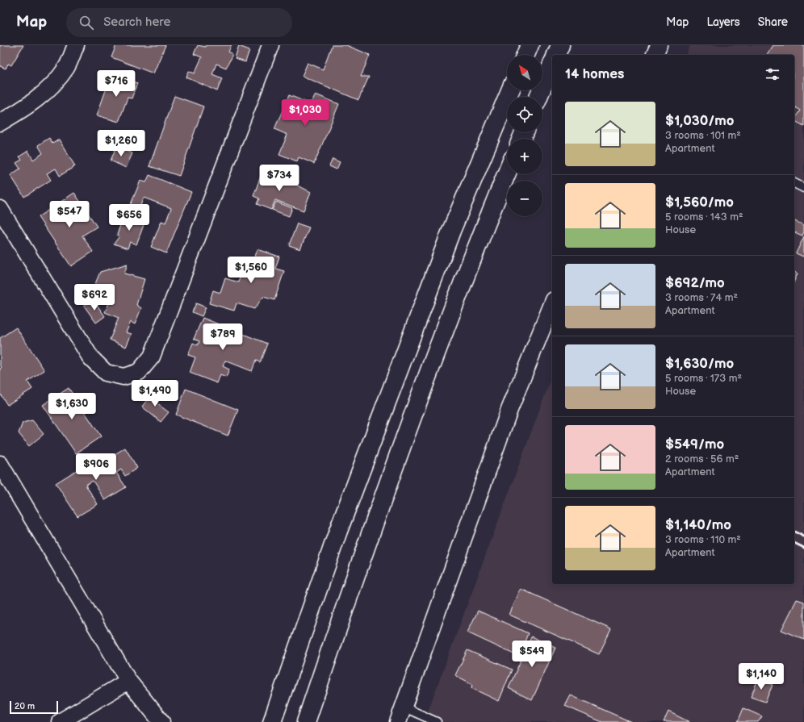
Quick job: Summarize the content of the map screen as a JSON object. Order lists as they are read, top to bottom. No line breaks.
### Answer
{"scale_bar":"20 m","north":"top left","page":{"header":"Map","search":"Search here","nav":["Map","Layers","Share"],"map_buttons":["+","−"],"heading":"14 homes","price":["$716","$1,030","$1,260","$734","$547","$656","$1,560","$692","$789","$1,490","$1,630","$906","$549","$1,140"],"list":[{"name":"$1,030/mo","note":"3 rooms · 101 m² · Apartment"},{"name":"$1,560/mo","note":"5 rooms · 143 m² · House"},{"name":"$692/mo","note":"3 rooms · 74 m² · Apartment"},{"name":"$1,630/mo","note":"5 rooms · 173 m² · House"},{"name":"$549/mo","note":"2 rooms · 56 m² · Apartment"},{"name":"$1,140/mo","note":"3 rooms · 110 m² · Apartment"}],"scale":"20 m"}}
